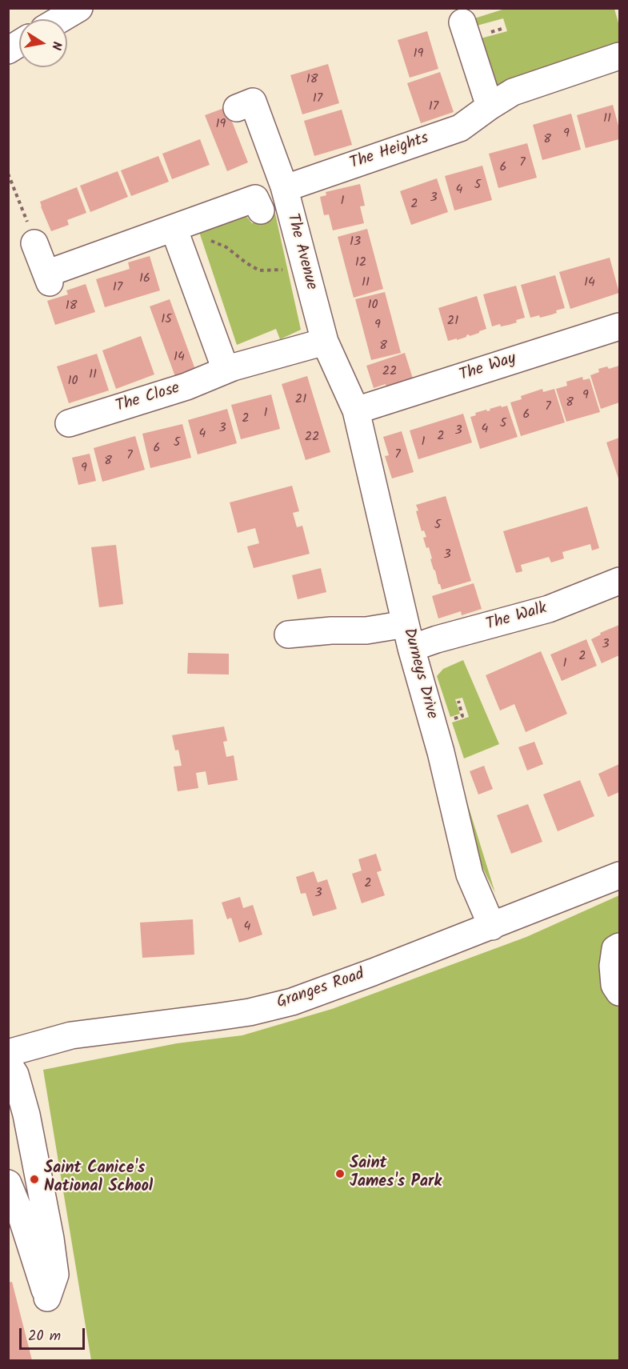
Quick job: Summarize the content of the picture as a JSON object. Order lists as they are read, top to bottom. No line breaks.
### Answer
{"streets":{"street":["The Heights","The Avenue","The Way","The Close","The Walk","Durneys Drive","Granges Road"]},"crossings":[["The Heights","The Avenue"],["The Avenue","The Way"],["The Avenue","The Close"],["The Avenue","Durneys Drive"],["The Way","Durneys Drive"],["The Walk","Durneys Drive"],["Durneys Drive","Granges Road"]],"places":["Saint James's Park","Saint Canice's National School"],"house_numbers":["19","18","17","17","11","19","9","8","7","6","5","4","3","1","2","13","12","16","11","14","17","10","18","15","21","9","8","14","22","11","10","9","21","8","7","1","6","2","5","3","4","3","4","2","22","1","5","6","7","7","8","9","5","3","3","2","1","2","3","4"],"scale_bar":"20 m","north":"right"}
